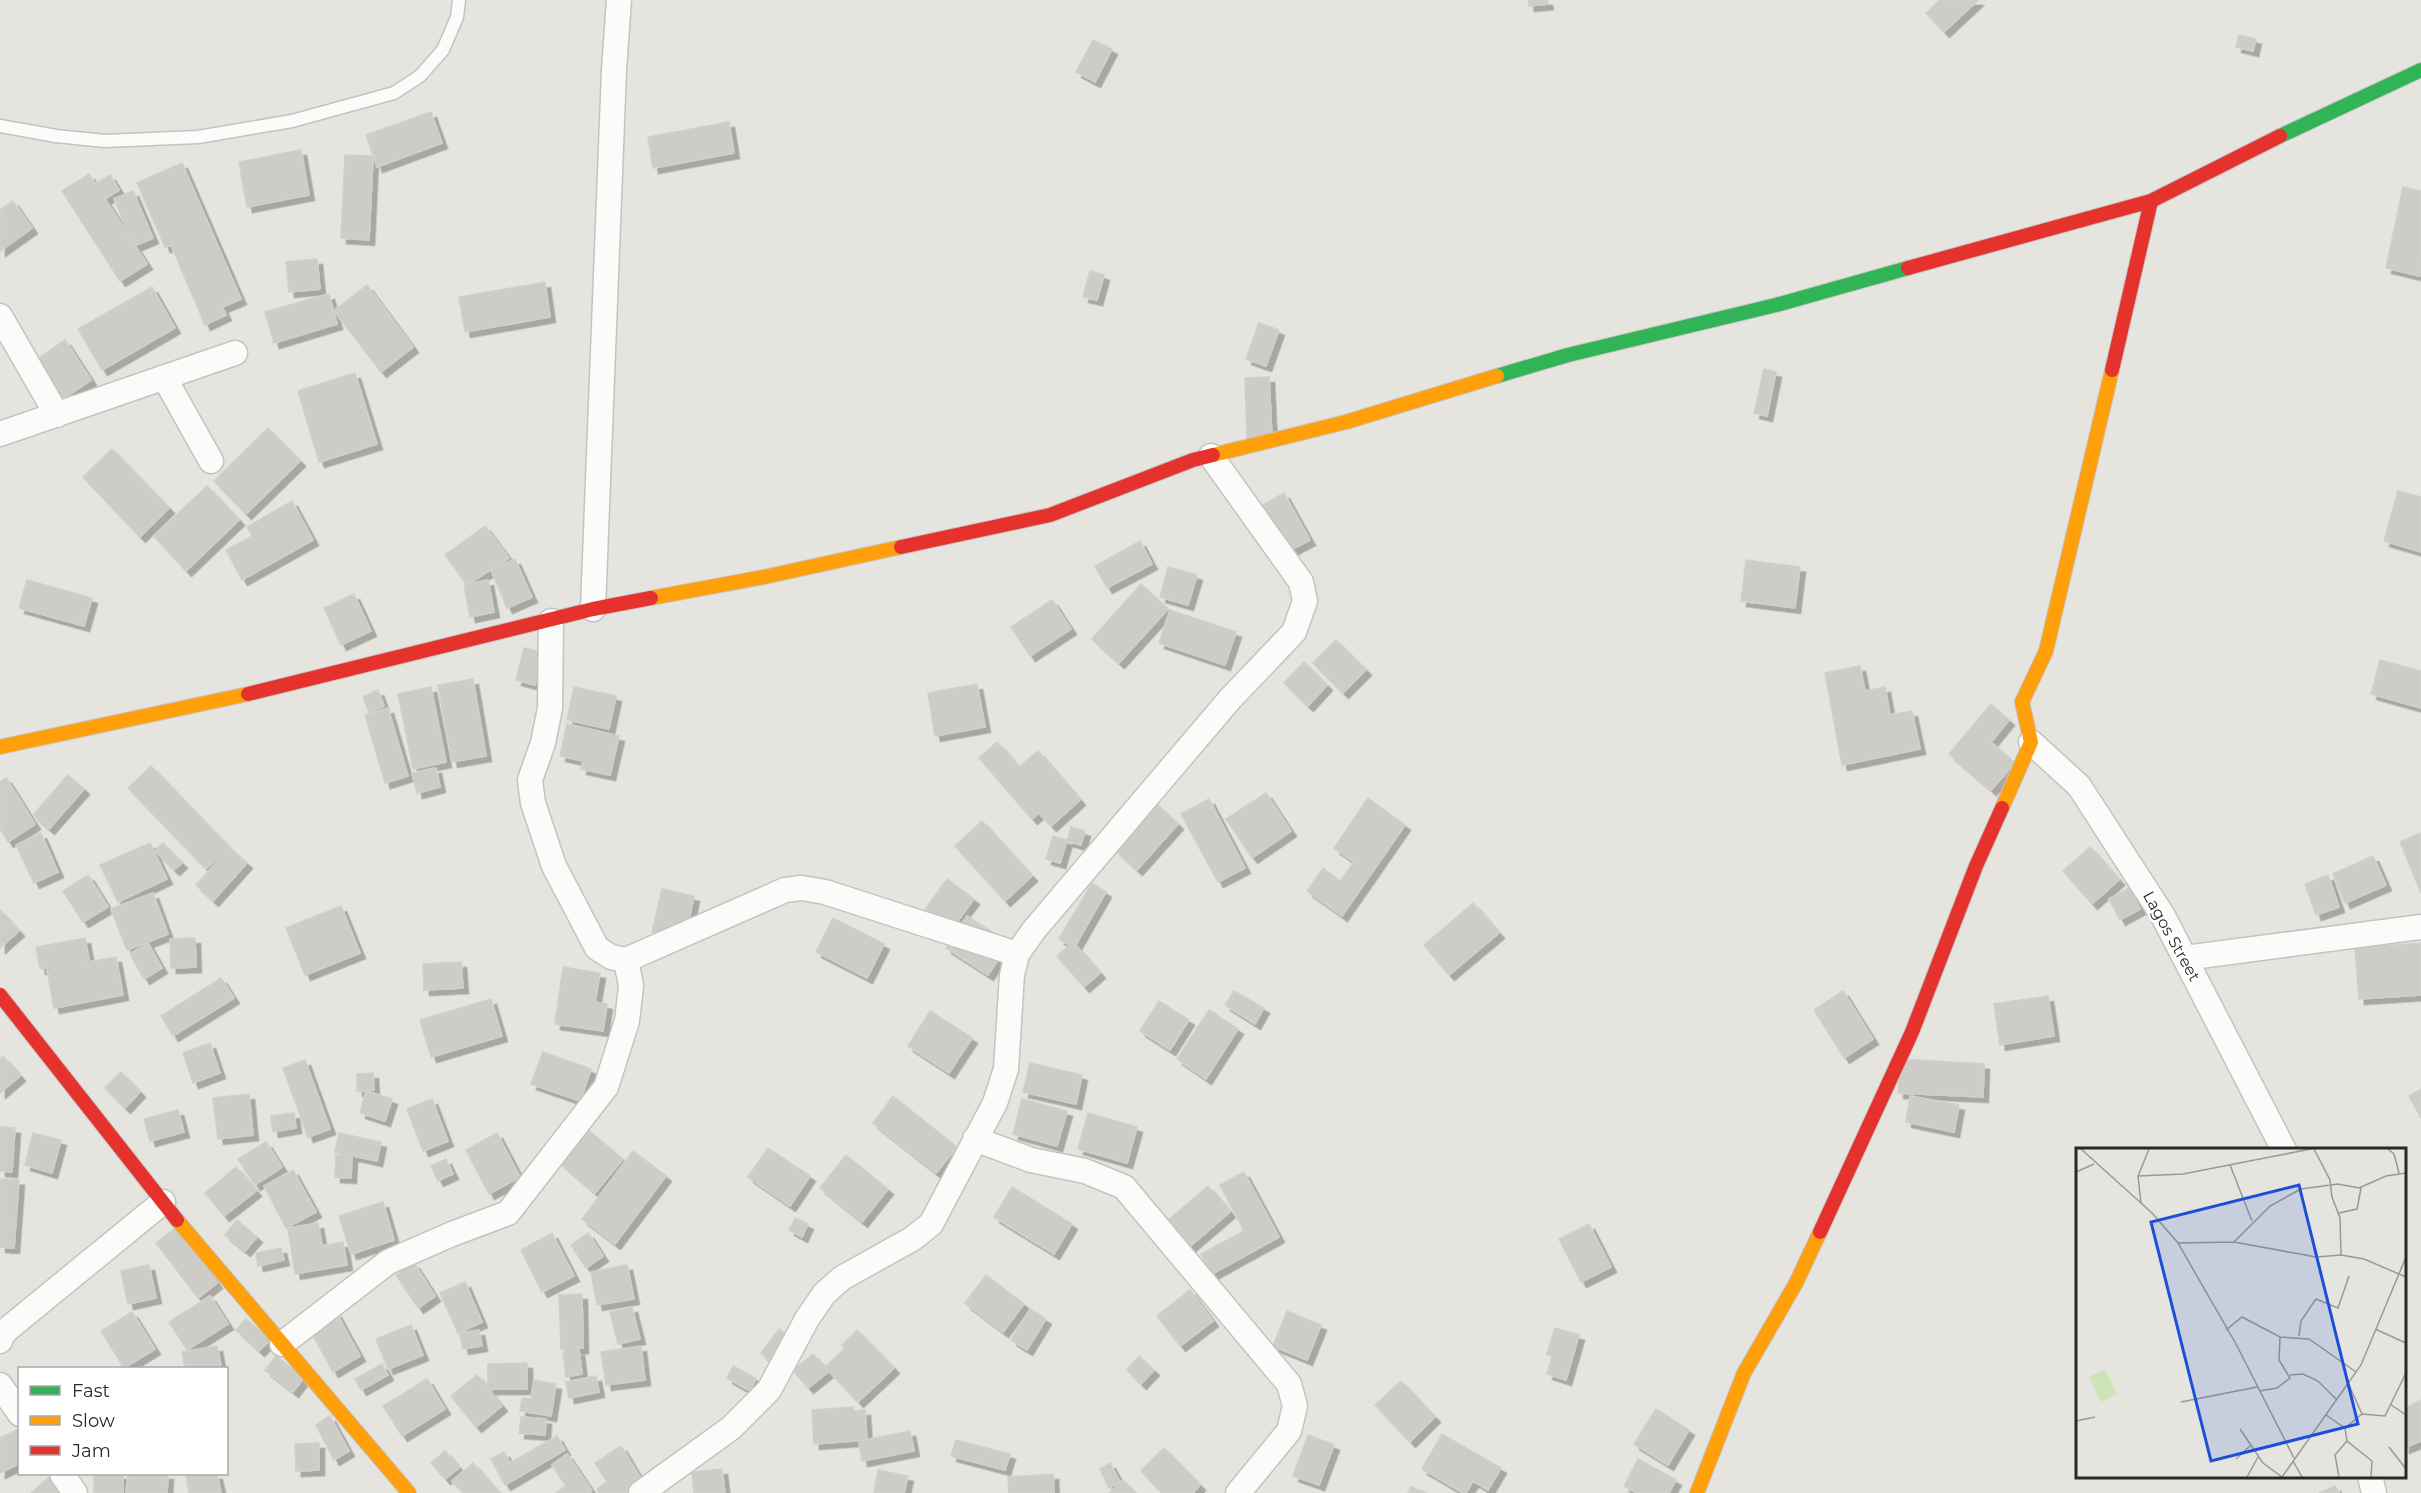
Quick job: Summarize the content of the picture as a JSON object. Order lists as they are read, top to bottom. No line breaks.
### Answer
{"streets":{"street":["Lagos Street"]},"legend":["Fast","Slow","Jam"]}
